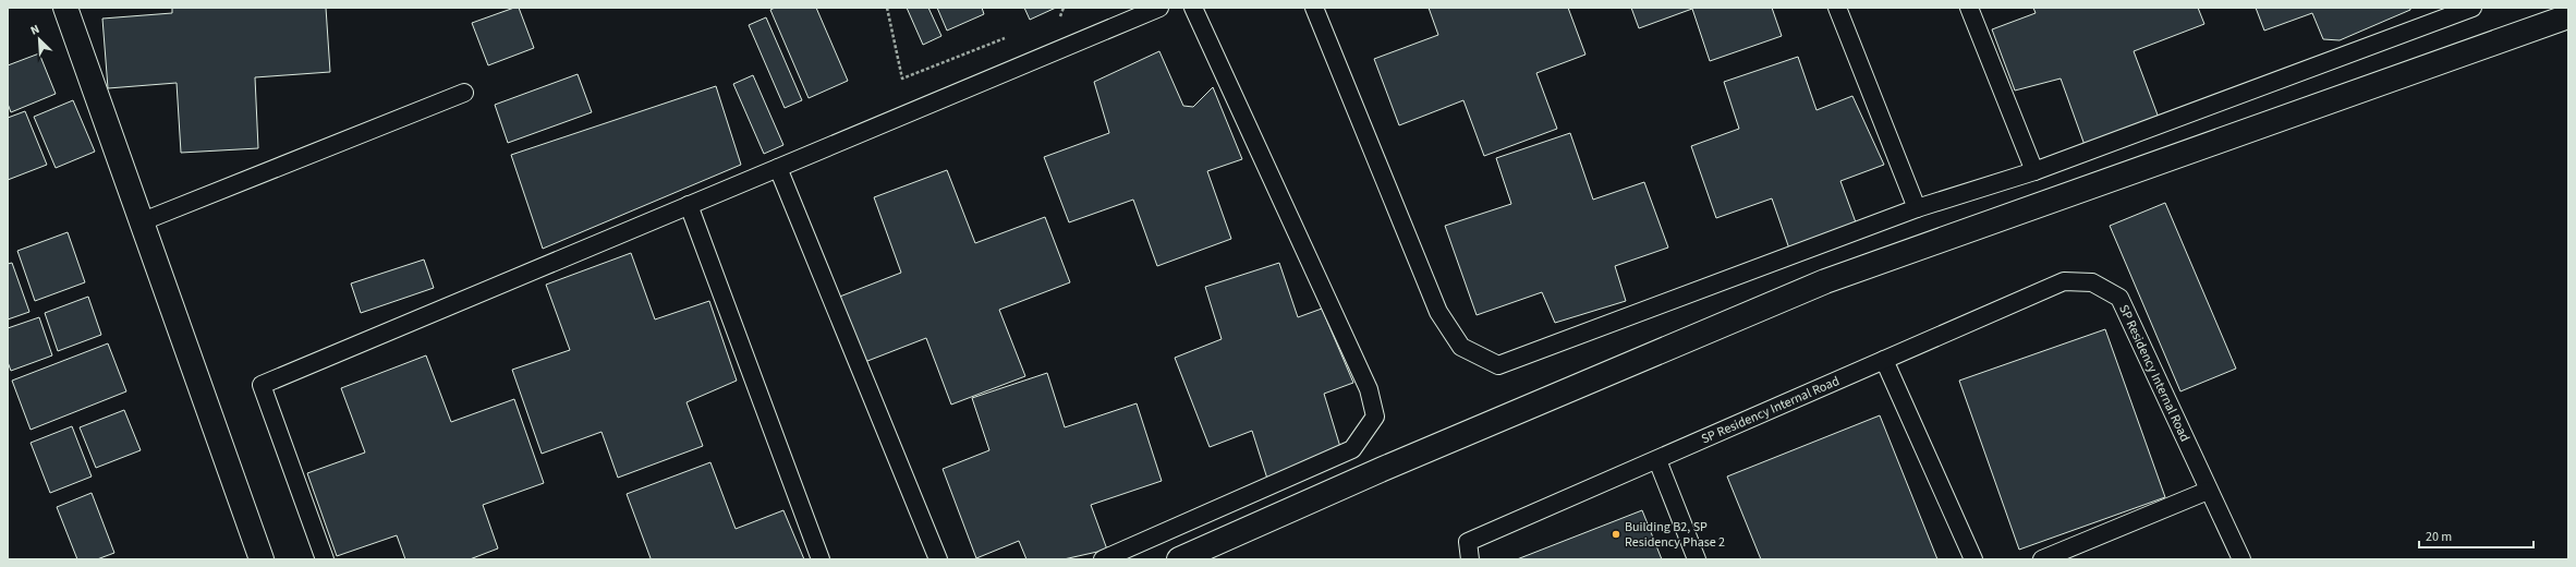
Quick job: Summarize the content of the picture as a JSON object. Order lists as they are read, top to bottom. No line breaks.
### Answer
{"streets":{"lane":["SP Residency Internal Road"]},"places":["Building B2, SP Residency Phase 2"],"scale_bar":"20 m","north":"top left"}
